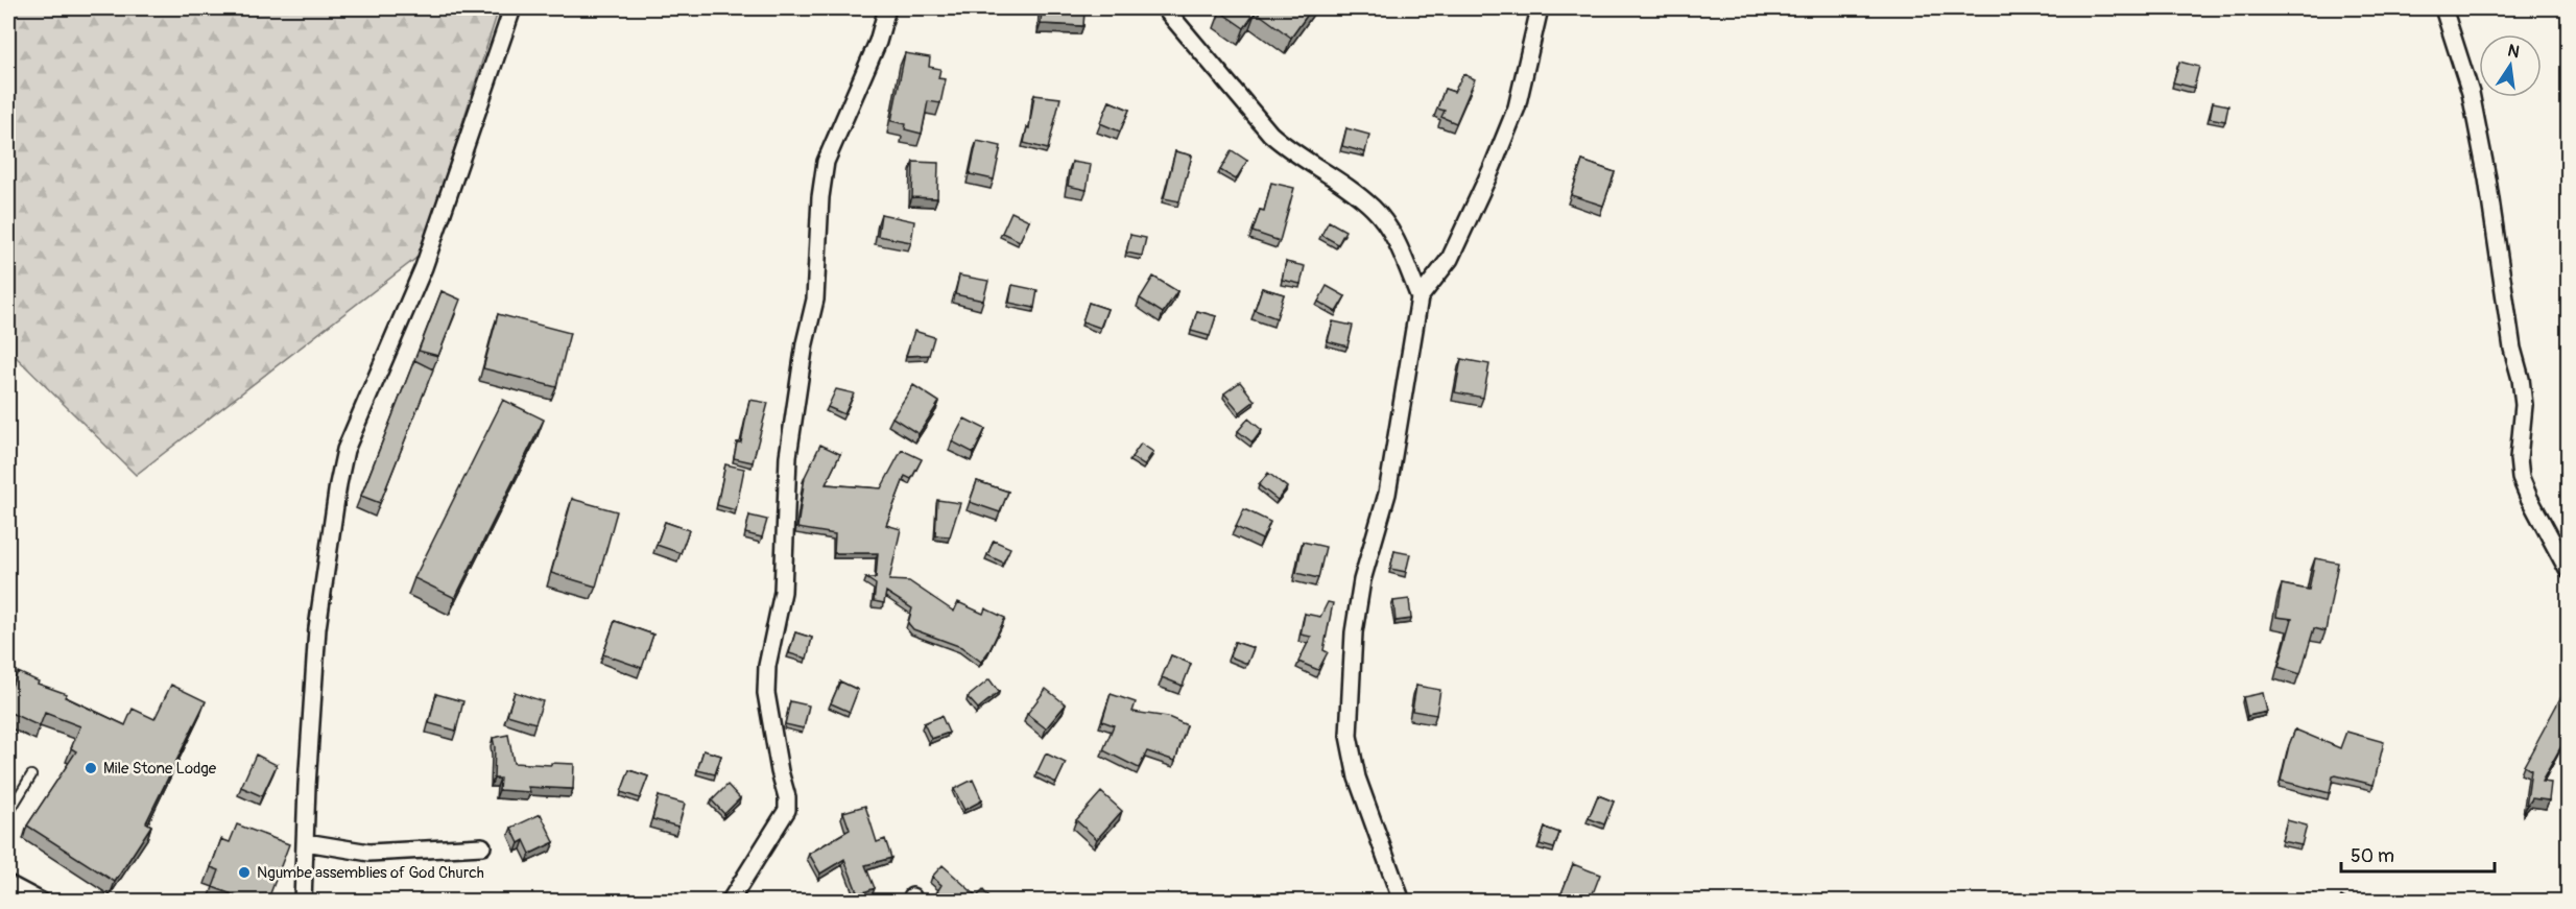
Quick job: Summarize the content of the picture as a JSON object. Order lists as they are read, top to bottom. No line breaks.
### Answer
{"places":["Mile Stone Lodge","Ngumbe assemblies of God Church"],"scale_bar":"50 m","north":"top"}
